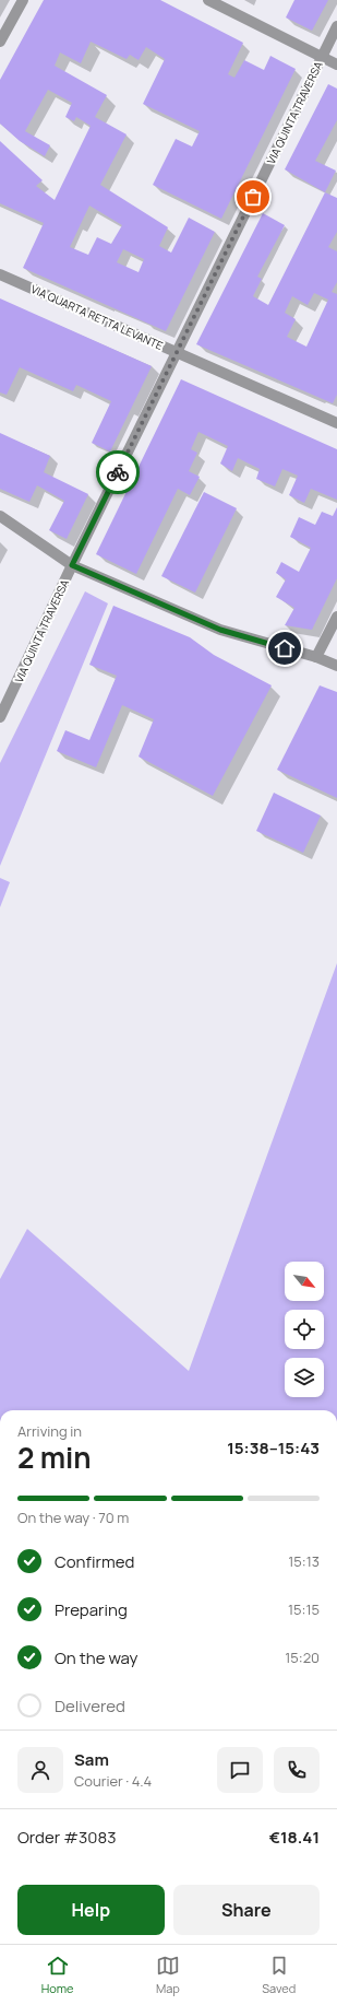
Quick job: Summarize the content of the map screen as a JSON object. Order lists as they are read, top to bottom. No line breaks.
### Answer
{"streets":{"street":["VIA QUINTA TRAVERSA","VIA QUARTA RETTA LEVANTE"]},"crossings":[["VIA QUINTA TRAVERSA","VIA QUARTA RETTA LEVANTE"]],"north":"bottom right","page":{"heading":["2 min","Arriving in","15:38–15:43"],"panel":["Sam","Courier · 4.4","Order #3083","€18.41"],"bar":"On the way · 70 m","list":[["Confirmed","15:13"],["Preparing","15:15"],["On the way","15:20"],"Delivered"],"buttons":["Help","Share"],"tabs":["Home","Map","Saved"]}}
